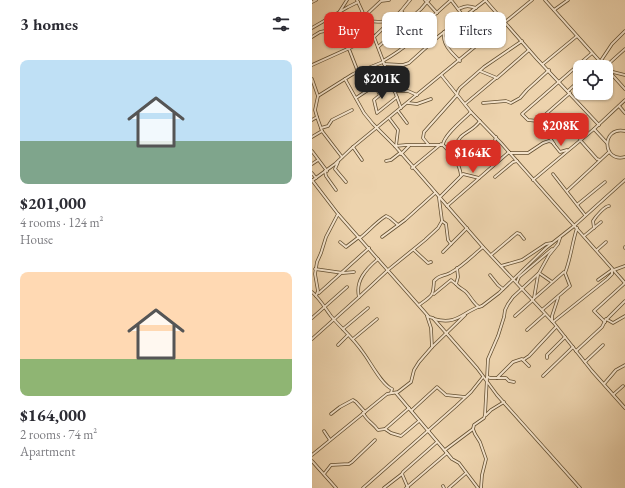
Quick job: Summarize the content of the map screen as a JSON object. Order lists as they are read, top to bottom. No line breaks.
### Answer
{"page":{"heading":"3 homes","chip":["Buy","Rent","Filters"],"list":[{"name":"$201,000","note":"4 rooms · 124 m² · House"},{"name":"$164,000","note":"2 rooms · 74 m² · Apartment"}],"price":["$201K","$208K","$164K"]}}
